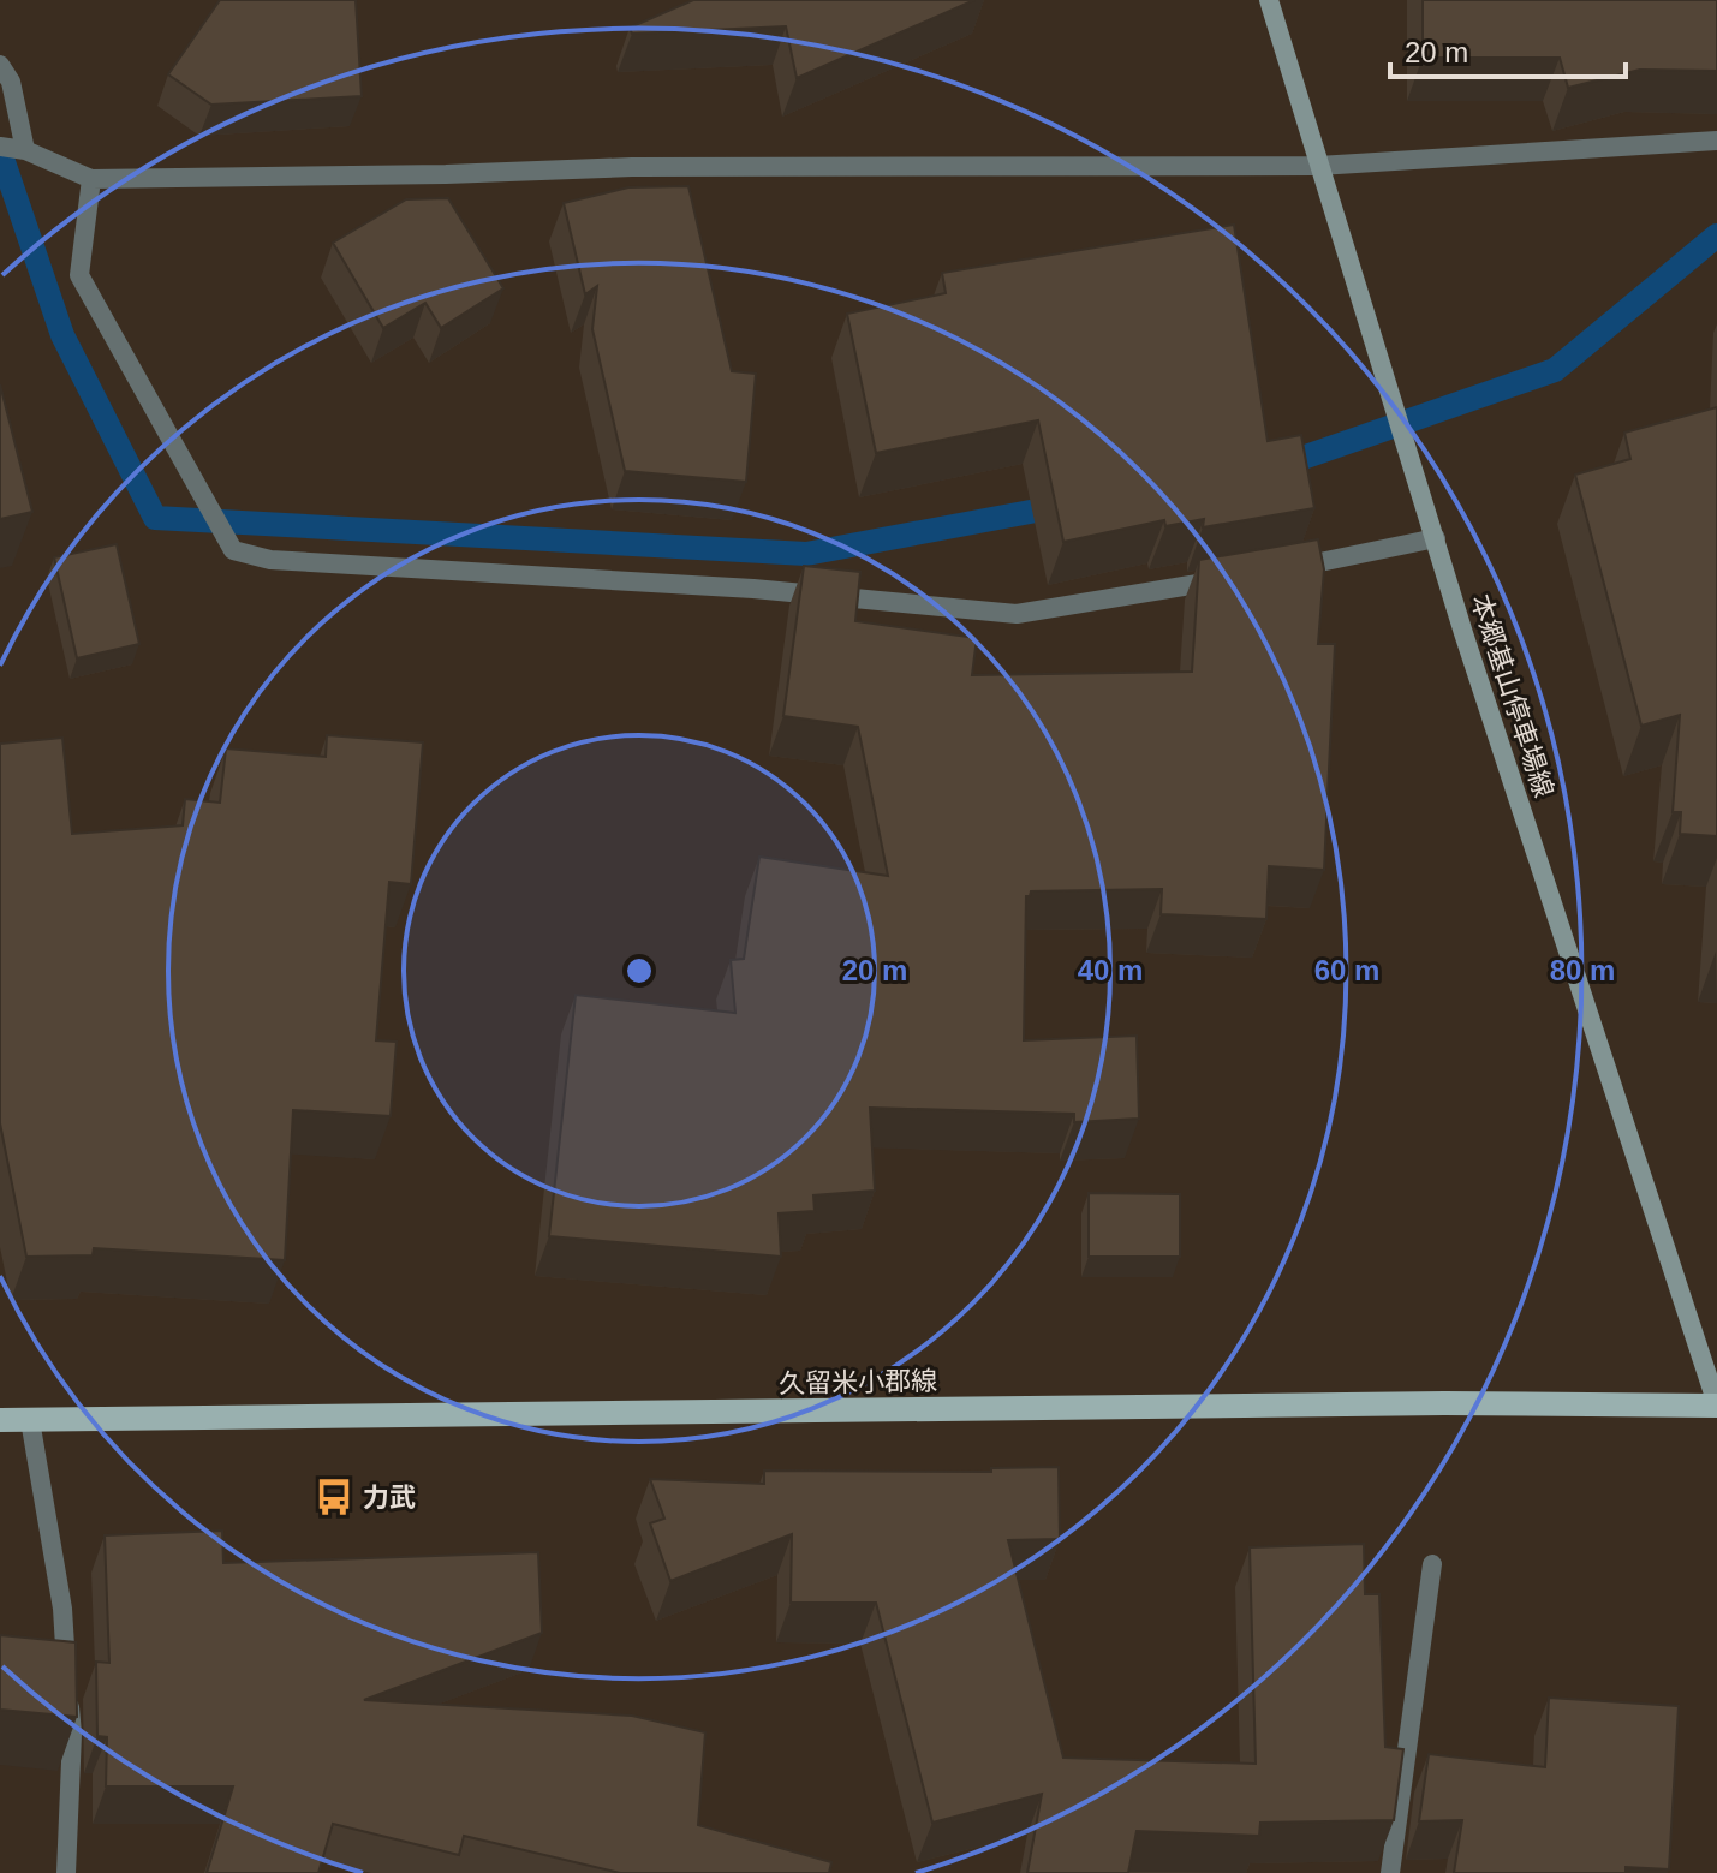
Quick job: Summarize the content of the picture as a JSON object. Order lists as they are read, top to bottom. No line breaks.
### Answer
{"streets":{"main road":["本郷基山停車場線","久留米小郡線"]},"crossings":[["本郷基山停車場線","久留米小郡線"]],"places":{"bus stop":["力武"]},"scale_bar":"20 m","rings":["20 m","40 m","60 m","80 m"]}
